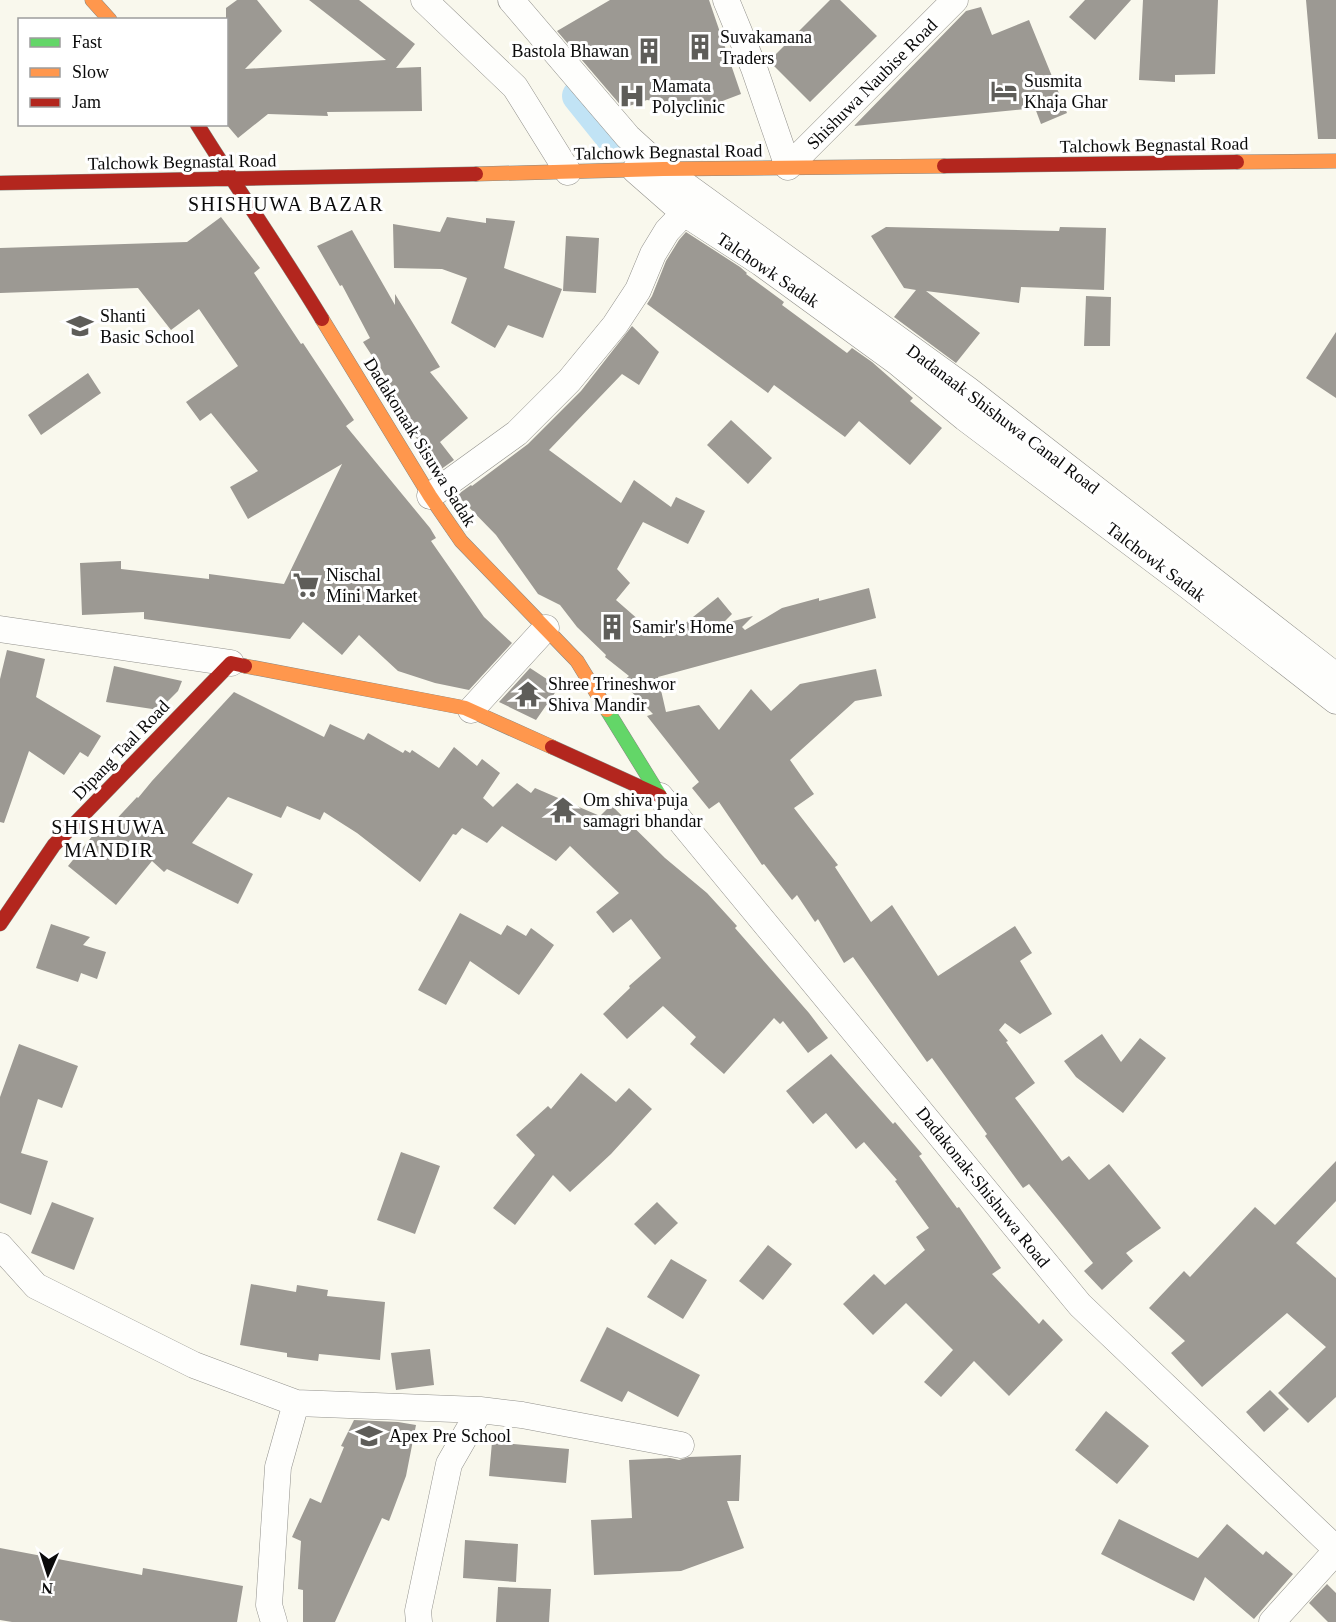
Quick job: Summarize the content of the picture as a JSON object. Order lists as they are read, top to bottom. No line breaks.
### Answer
{"streets":{"main road":["Talchowk Begnastal Road","Dadakonaak Sisuwa Sadak","Dipang Taal Road"],"street":["Shishuwa Naubise Road","Talchowk Sadak","Dadanaak Shishuwa Canal Road","Dadakonak-Shishuwa Road"]},"crossings":[["Shishuwa Naubise Road","Talchowk Begnastal Road"],["Talchowk Begnastal Road","Talchowk Sadak"],["Talchowk Begnastal Road","Dadanaak Shishuwa Canal Road"],["Talchowk Begnastal Road","Dadakonaak Sisuwa Sadak"],["Dadakonaak Sisuwa Sadak","Dadakonak-Shishuwa Road"]],"districts":["SHISHUWA BAZAR","SHISHUWA MANDIR"],"places":{"building":["Suvakamana Traders","Bastola Bhawan","Samir's Home"],"hotel":["Susmita Khaja Ghar"],"hospital":["Mamata Polyclinic"],"school or university":["Shanti Basic School","Apex Pre School"],"supermarket":["Nischal Mini Market"],"temple":["Shree Trineshwor Shiva Mandir","Om shiva puja samagri bhandar"]},"legend":["Fast","Slow","Jam"],"north":"bottom"}
